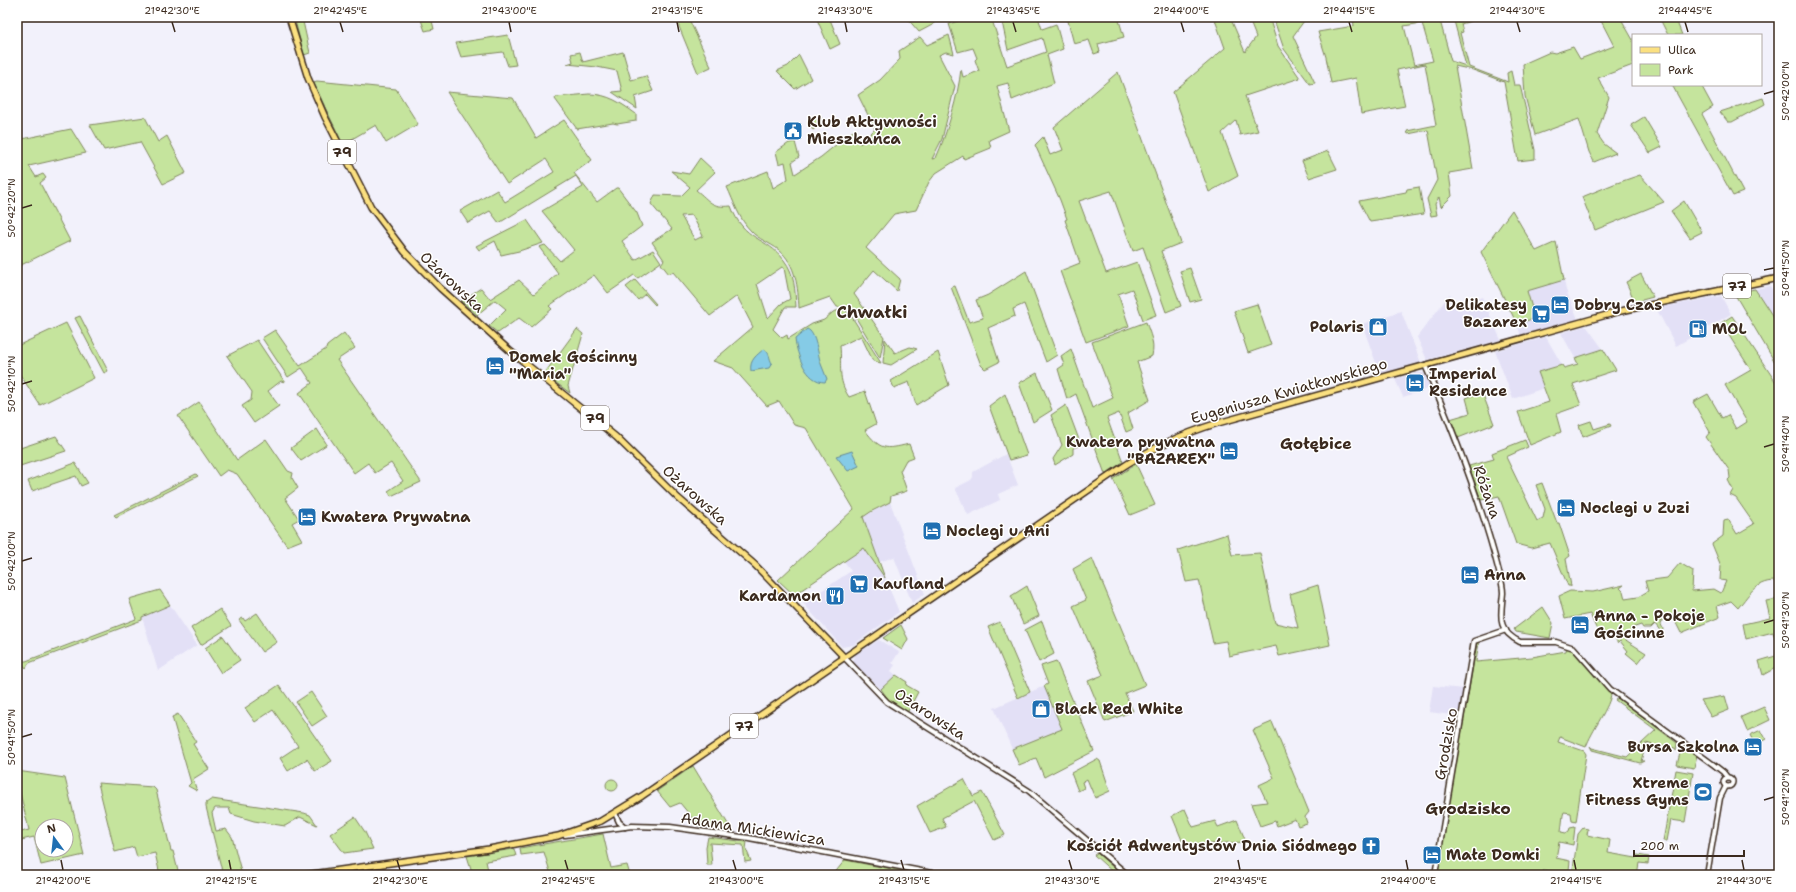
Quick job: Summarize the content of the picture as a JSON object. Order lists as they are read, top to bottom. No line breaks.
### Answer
{"streets":{"main road":["79","Ożarowska","77","Eugeniusza Kwiatkowskiego","Adama Mickiewicza"],"street":["Różana","Grodzisko"]},"crossings":[["Ożarowska","Eugeniusza Kwiatkowskiego"],["Eugeniusza Kwiatkowskiego","Różana"],["Eugeniusza Kwiatkowskiego","Adama Mickiewicza"],["Różana","Grodzisko"]],"districts":["Chwałki","Gołębice","Grodzisko"],"places":{"public building":["Klub Aktywności Mieszkańca"],"hotel":["Dobry Czas","Domek Gościnny \"Maria\"","Imperial Residence","Kwatera prywatna \"BAZAREX\"","Noclegi u Zuzi","Kwatera Prywatna","Noclegi u Ani","Anna","Anna - Pokoje Gościnne","Bursa Szkolna","Małe Domki"],"supermarket":["Delikatesy Bazarex","Kaufland"],"shop":["Polaris","Black Red White"],"fuel station":["MOL"],"restaurant":["Kardamon"],"sports":["Xtreme Fitness Gyms"],"church":["Kościół Adwentystów Dnia Siódmego"]},"legend":["Ulica","Park"],"scale_bar":"200 m","north":"top","coordinates":["21°42'30\"E","21°42'45\"E","21°43'00\"E","21°43'15\"E","21°43'30\"E","21°43'45\"E","21°44'00\"E","21°44'15\"E","21°44'30\"E","21°44'45\"E","50°42'00\"N","50°42'20\"N","50°41'50\"N","50°42'10\"N","50°41'40\"N","50°41'30\"N","50°41'20\"N","21°42'00\"E","21°42'15\"E"]}
